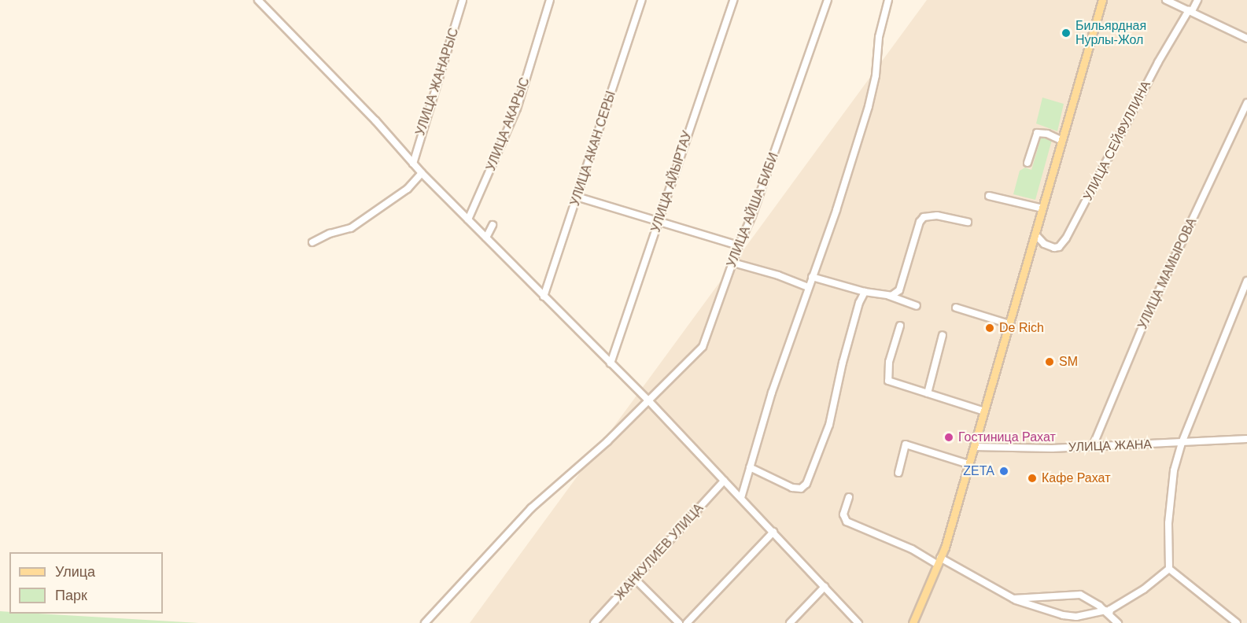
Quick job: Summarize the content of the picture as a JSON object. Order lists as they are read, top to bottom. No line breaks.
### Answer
{"streets":{"street":["УЛИЦА ЖАНАРЫС","УЛИЦА АКАРЫС","УЛИЦА СЕЙФУЛЛИНА","УЛИЦА АКАН СЕРЫ","УЛИЦА АЙЫРТАУ","УЛИЦА АЙША БИБИ","УЛИЦА МАМЫРОВА","УЛИЦА ЖАНА","ЖАНКУЛИЕВ УЛИЦА"]},"crossings":[["УЛИЦА МАМЫРОВА","УЛИЦА ЖАНА"]],"places":["Бильярдная Нурлы-Жол","De Rich","SM","Гостиница Рахат","ZETA","Кафе Рахат"],"legend":["Улица","Парк"]}
